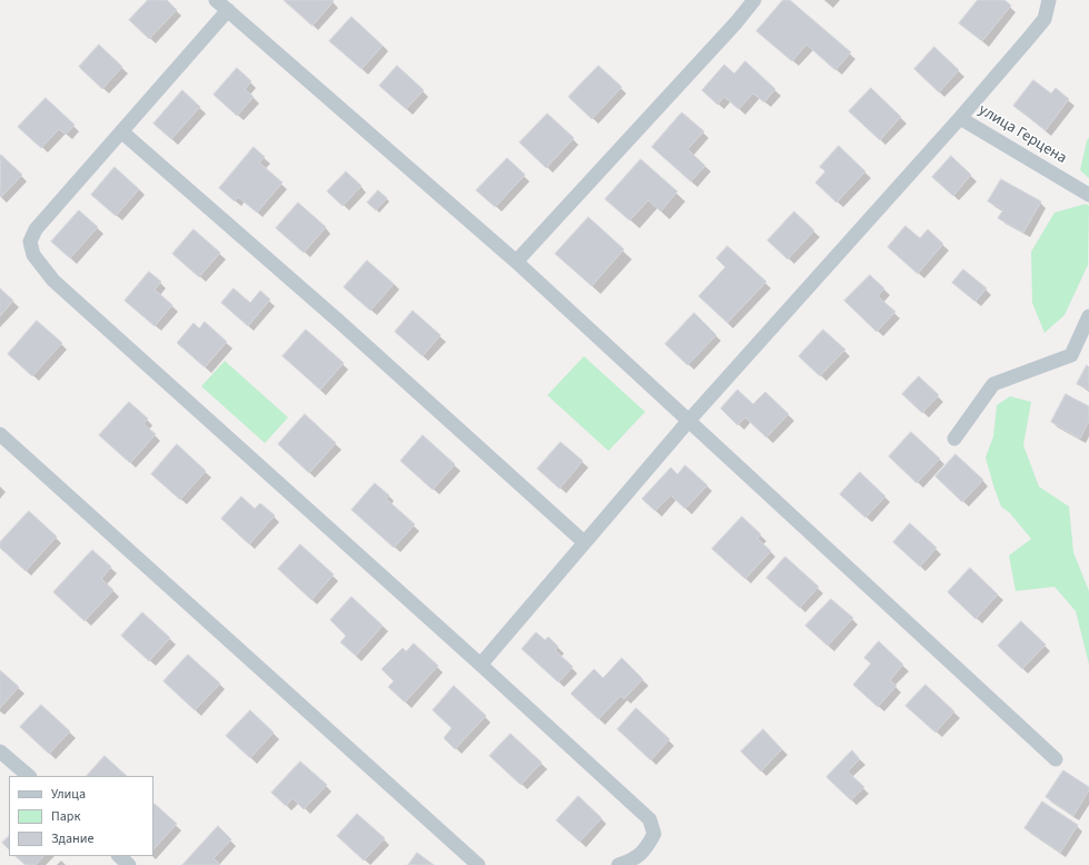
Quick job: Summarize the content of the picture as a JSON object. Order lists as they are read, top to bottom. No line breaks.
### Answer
{"streets":{"street":["улица Герцена"]},"legend":["Улица","Парк","Здание"]}
